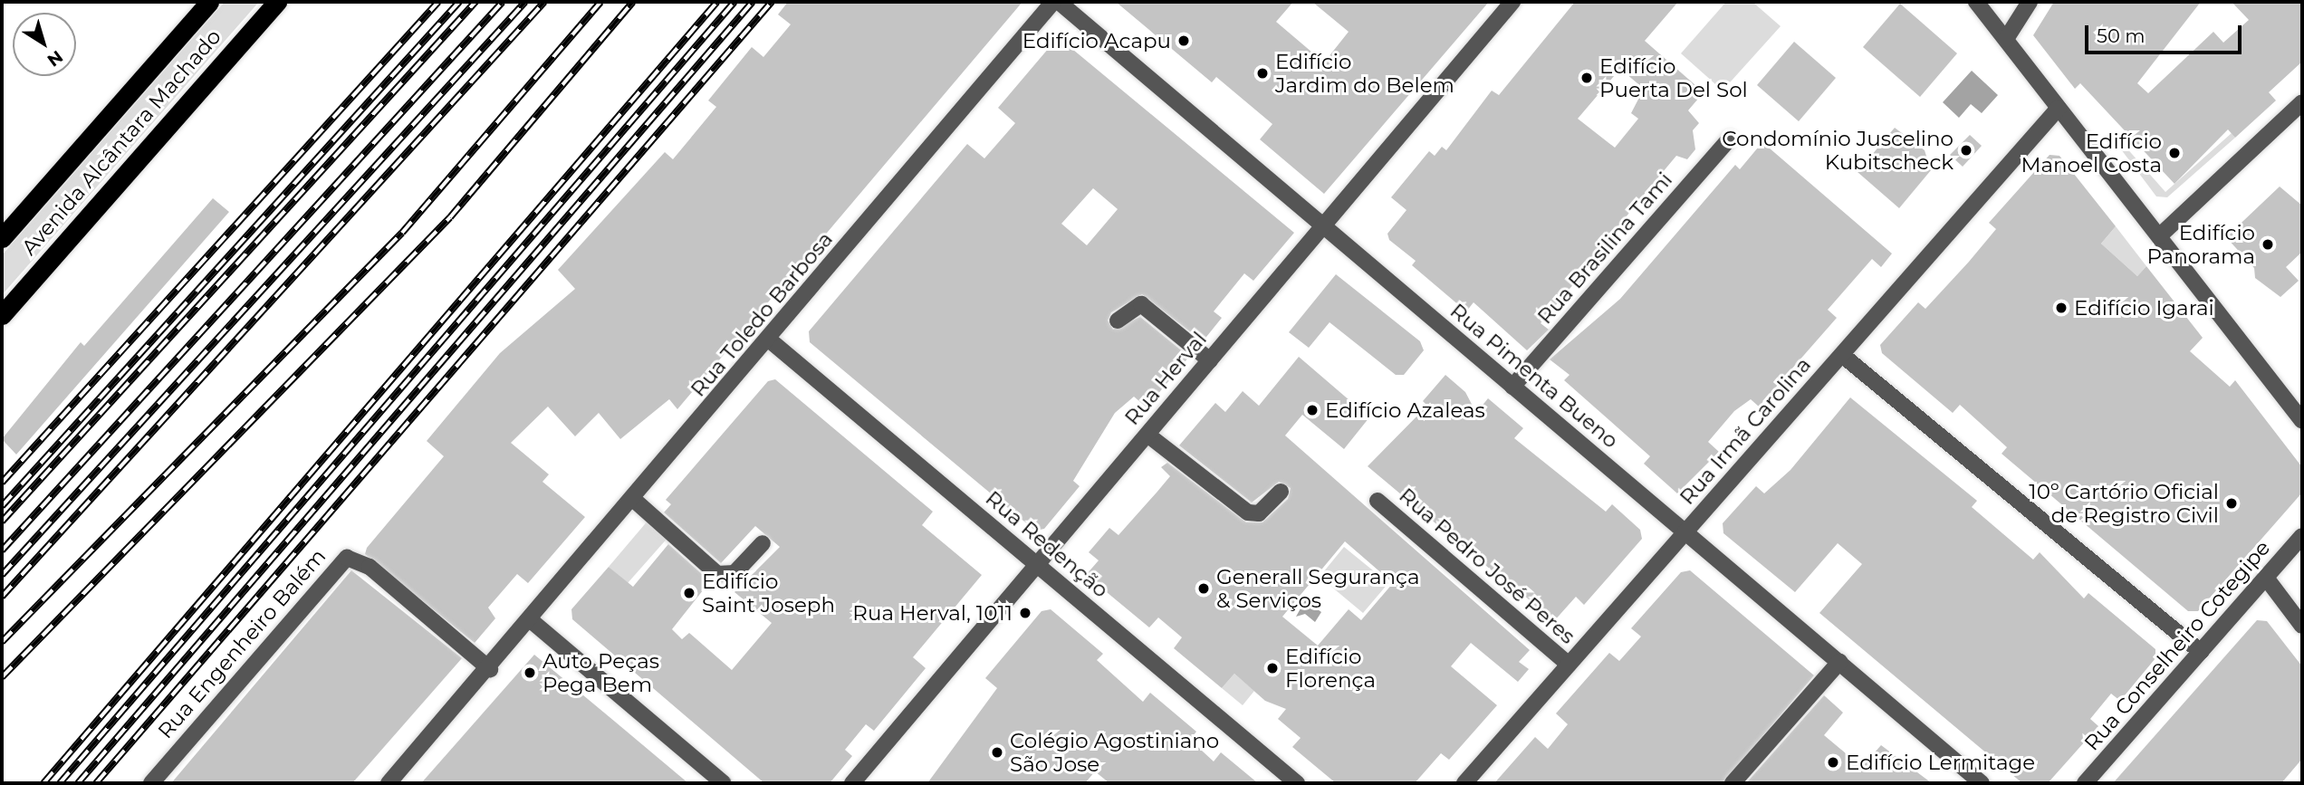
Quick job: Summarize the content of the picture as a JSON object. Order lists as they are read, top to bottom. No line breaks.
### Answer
{"streets":{"highway":["Avenida Alcântara Machado"],"street":["Rua Brasilina Tami","Rua Toledo Barbosa","Rua Pimenta Bueno","Rua Herval","Rua Irmã Carolina","Rua Redenção","Rua Pedro José Peres","Rua Engenheiro Balém","Rua Conselheiro Cotegipe"]},"crossings":[["Rua Brasilina Tami","Rua Pimenta Bueno"],["Rua Toledo Barbosa","Rua Redenção"],["Rua Toledo Barbosa","Rua Engenheiro Balém"],["Rua Pimenta Bueno","Rua Herval"],["Rua Pimenta Bueno","Rua Irmã Carolina"],["Rua Herval","Rua Redenção"],["Rua Irmã Carolina","Rua Pedro José Peres"]],"places":["Edifício Acapu","Edifício Jardim do Belem","Edifício Puerta Del Sol","Condomínio Juscelino Kubitscheck","Edifício Manoel Costa","Edifício Panorama","Edifício Igarai","Edifício Azaleas","10º Cartório Oficial de Registro Civil","Generall Segurança & Serviços","Edifício Saint Joseph","Rua Herval, 1011","Edifício Florença","Auto Peças Pega Bem","Colégio Agostiniano São Jose","Edifício Lermitage"],"scale_bar":"50 m","north":"bottom right"}
